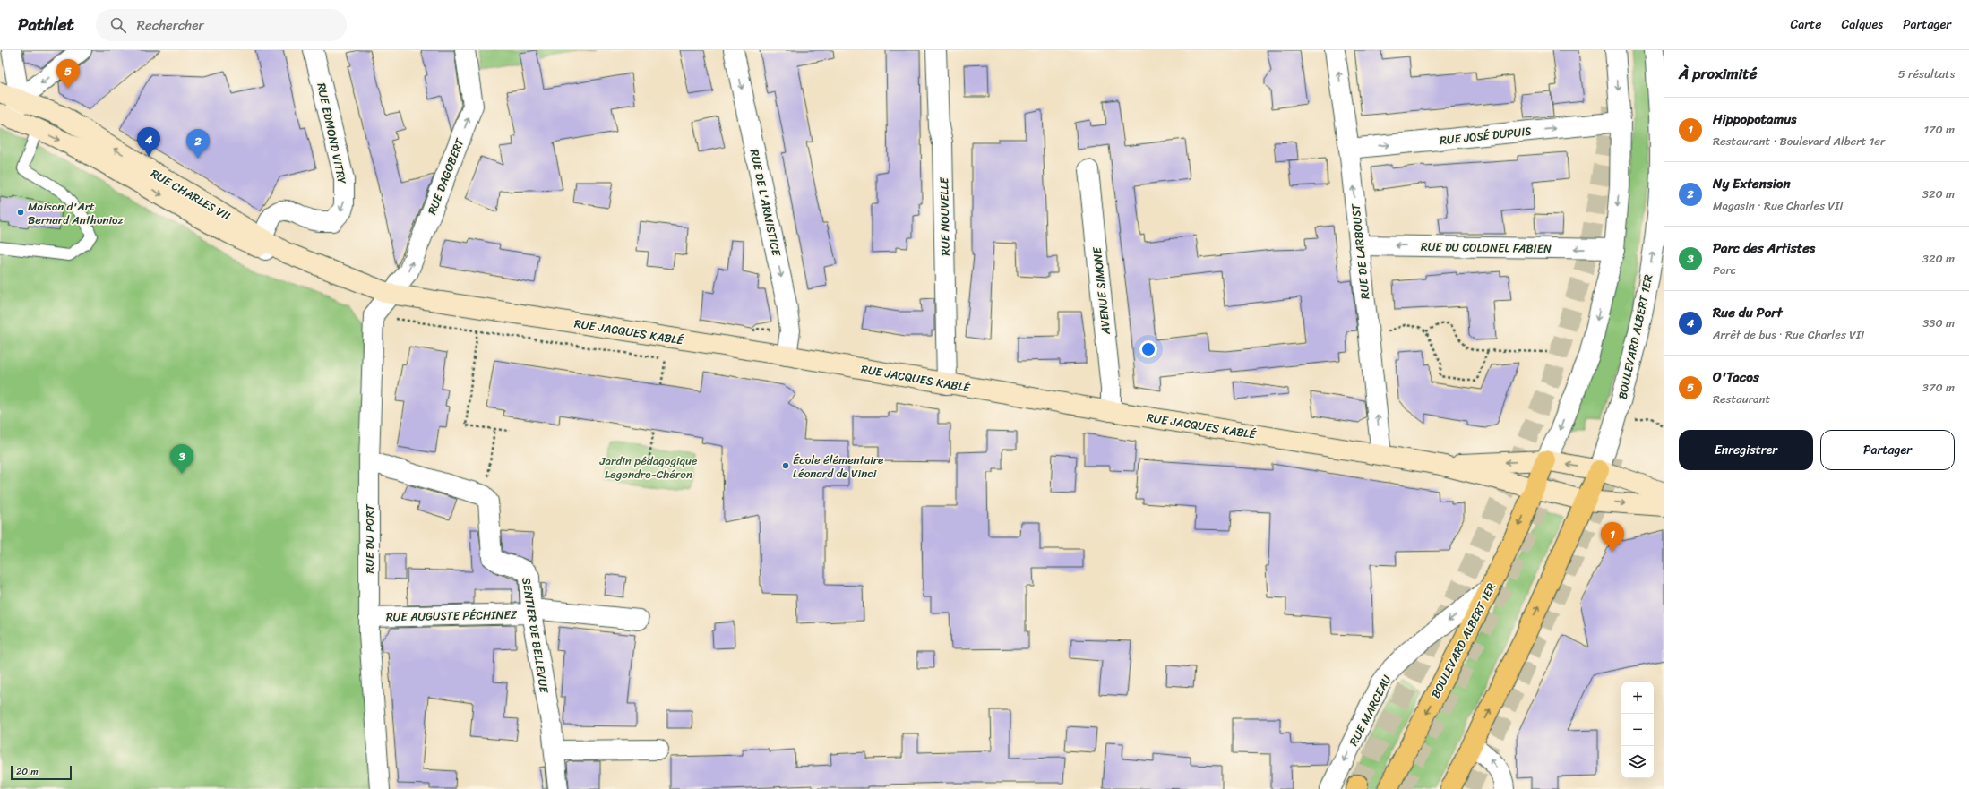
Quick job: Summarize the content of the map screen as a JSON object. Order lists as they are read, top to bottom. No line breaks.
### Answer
{"streets":{"main road":["RUE CHARLES VII","RUE JACQUES KABLÉ","BOULEVARD ALBERT 1ER"],"street":["RUE EDMOND VITRY","RUE JOSÉ DUPUIS","RUE DAGOBERT","RUE DE L'ARMISTICE","RUE NOUVELLE","RUE DU COLONEL FABIEN","RUE DE LARBOUST","AVENUE SIMONE","RUE DU PORT","RUE AUGUSTE PÉCHINEZ","SENTIER DE BELLEVUE","RUE MARCEAU"]},"crossings":[["RUE EDMOND VITRY","RUE CHARLES VII"],["RUE JOSÉ DUPUIS","RUE DE LARBOUST"],["RUE DAGOBERT","RUE CHARLES VII"],["RUE DAGOBERT","RUE JACQUES KABLÉ"],["RUE DAGOBERT","RUE DU PORT"],["RUE CHARLES VII","RUE JACQUES KABLÉ"],["RUE CHARLES VII","RUE DU PORT"],["RUE DE L'ARMISTICE","RUE JACQUES KABLÉ"],["RUE NOUVELLE","RUE JACQUES KABLÉ"],["RUE DU COLONEL FABIEN","RUE DE LARBOUST"],["RUE DE LARBOUST","RUE JACQUES KABLÉ"],["AVENUE SIMONE","RUE JACQUES KABLÉ"],["RUE JACQUES KABLÉ","BOULEVARD ALBERT 1ER"],["RUE JACQUES KABLÉ","RUE DU PORT"],["BOULEVARD ALBERT 1ER","RUE MARCEAU"],["RUE DU PORT","RUE AUGUSTE PÉCHINEZ"],["RUE AUGUSTE PÉCHINEZ","SENTIER DE BELLEVUE"]],"one_way":["RUE JOSÉ DUPUIS","RUE DAGOBERT","RUE DE L'ARMISTICE","RUE DU COLONEL FABIEN","RUE DE LARBOUST","RUE MARCEAU"],"parks":["Jardin pédagogique Legendre-Chéron"],"places":["Maison d'Art Bernard Anthonioz","École élémentaire Léonard de Vinci"],"scale_bar":"20 m","page":{"header":"Pathlet","search":"Rechercher","nav":["Carte","Calques","Partager"],"heading":["À proximité","5 résultats"],"pins":["5","4","2","3","1"],"list":[{"mark":"1","name":"Hippopotamus","note":"Restaurant · Boulevard Albert 1er","value":"170 m"},{"mark":"2","name":"Ny Extension","note":"Magasin · Rue Charles VII","value":"320 m"},{"mark":"3","name":"Parc des Artistes","note":"Parc","value":"320 m"},{"mark":"4","name":"Rue du Port","note":"Arrêt de bus · Rue Charles VII","value":"330 m"},{"mark":"5","name":"O'Tacos","note":"Restaurant","value":"370 m"}],"buttons":["Enregistrer","Partager"],"map_buttons":["+","−"],"scale":"20 m"}}
